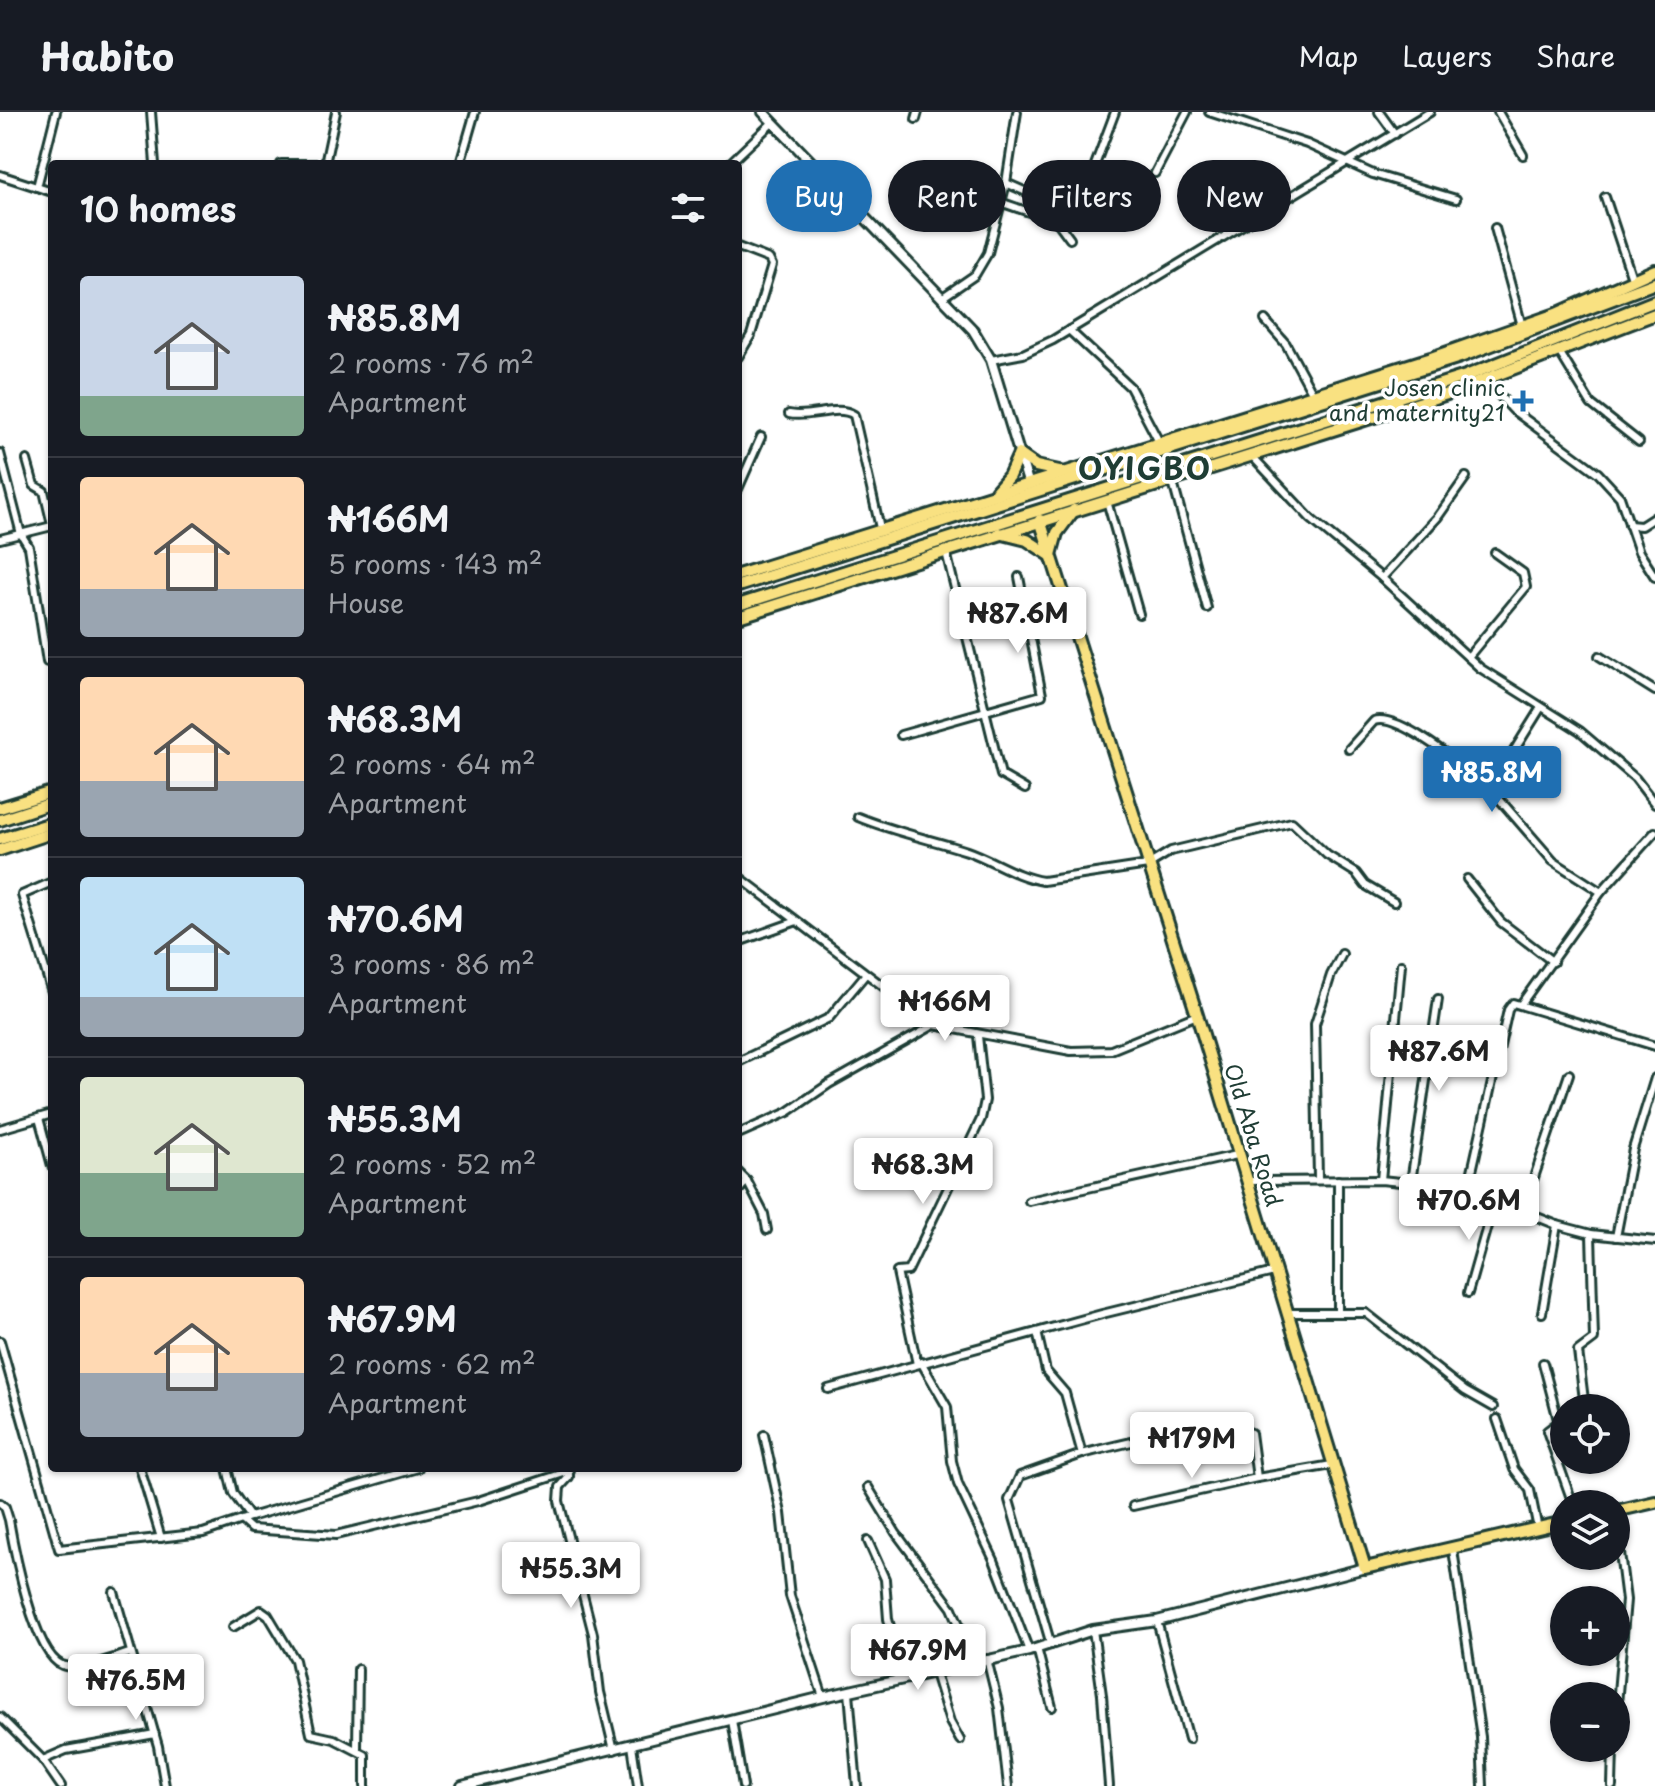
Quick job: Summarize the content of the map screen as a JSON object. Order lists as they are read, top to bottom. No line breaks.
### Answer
{"streets":{"main road":["Old Aba Road"]},"districts":["OYIGBO"],"places":{"health":["Josen clinic and maternity21"]},"page":{"header":"Habito","nav":["Map","Layers","Share"],"chip":["Buy","Rent","Filters","New"],"heading":"10 homes","list":[{"name":"₦85.8M","note":"2 rooms · 76 m² · Apartment"},{"name":"₦166M","note":"5 rooms · 143 m² · House"},{"name":"₦68.3M","note":"2 rooms · 64 m² · Apartment"},{"name":"₦70.6M","note":"3 rooms · 86 m² · Apartment"},{"name":"₦55.3M","note":"2 rooms · 52 m² · Apartment"},{"name":"₦67.9M","note":"2 rooms · 62 m² · Apartment"}],"price":["₦87.6M","₦85.8M","₦166M","₦87.6M","₦68.3M","₦70.6M","₦179M","₦55.3M","₦67.9M","₦76.5M"],"map_buttons":["+","−"]}}
